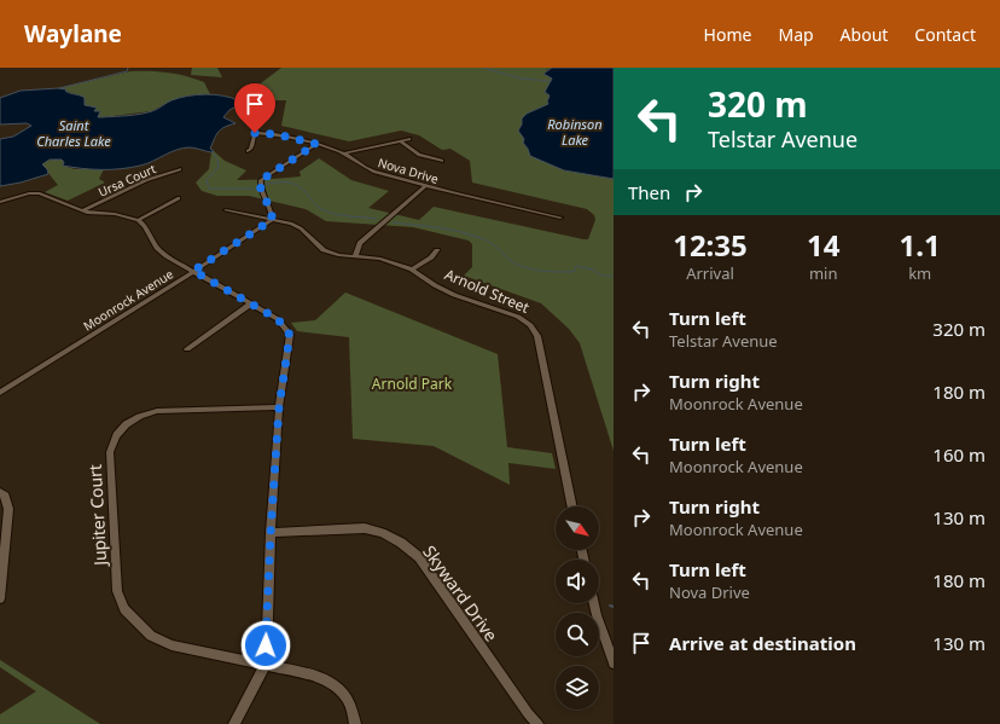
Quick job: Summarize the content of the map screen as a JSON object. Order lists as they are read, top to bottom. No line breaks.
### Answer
{"streets":{"street":["Nova Drive","Ursa Court","Arnold Street","Moonrock Avenue","Jupiter Court","Skyward Drive"]},"crossings":[["Arnold Street","Moonrock Avenue"]],"water":["Robinson Lake","Saint Charles Lake"],"parks":["Arnold Park"],"north":"bottom right","page":{"header":"Waylane","nav":["Home","Map","About","Contact"],"turn":["320 m","Telstar Avenue"],"then":"Then","eta":["12:35","Arrival","14","min","1.1","km"],"list":[{"name":"Turn left","note":"Telstar Avenue","value":"320 m"},{"name":"Turn right","note":"Moonrock Avenue","value":"180 m"},{"name":"Turn left","note":"Moonrock Avenue","value":"160 m"},{"name":"Turn right","note":"Moonrock Avenue","value":"130 m"},{"name":"Turn left","note":"Nova Drive","value":"180 m"},{"name":"Arrive at destination","value":"130 m"}]}}
